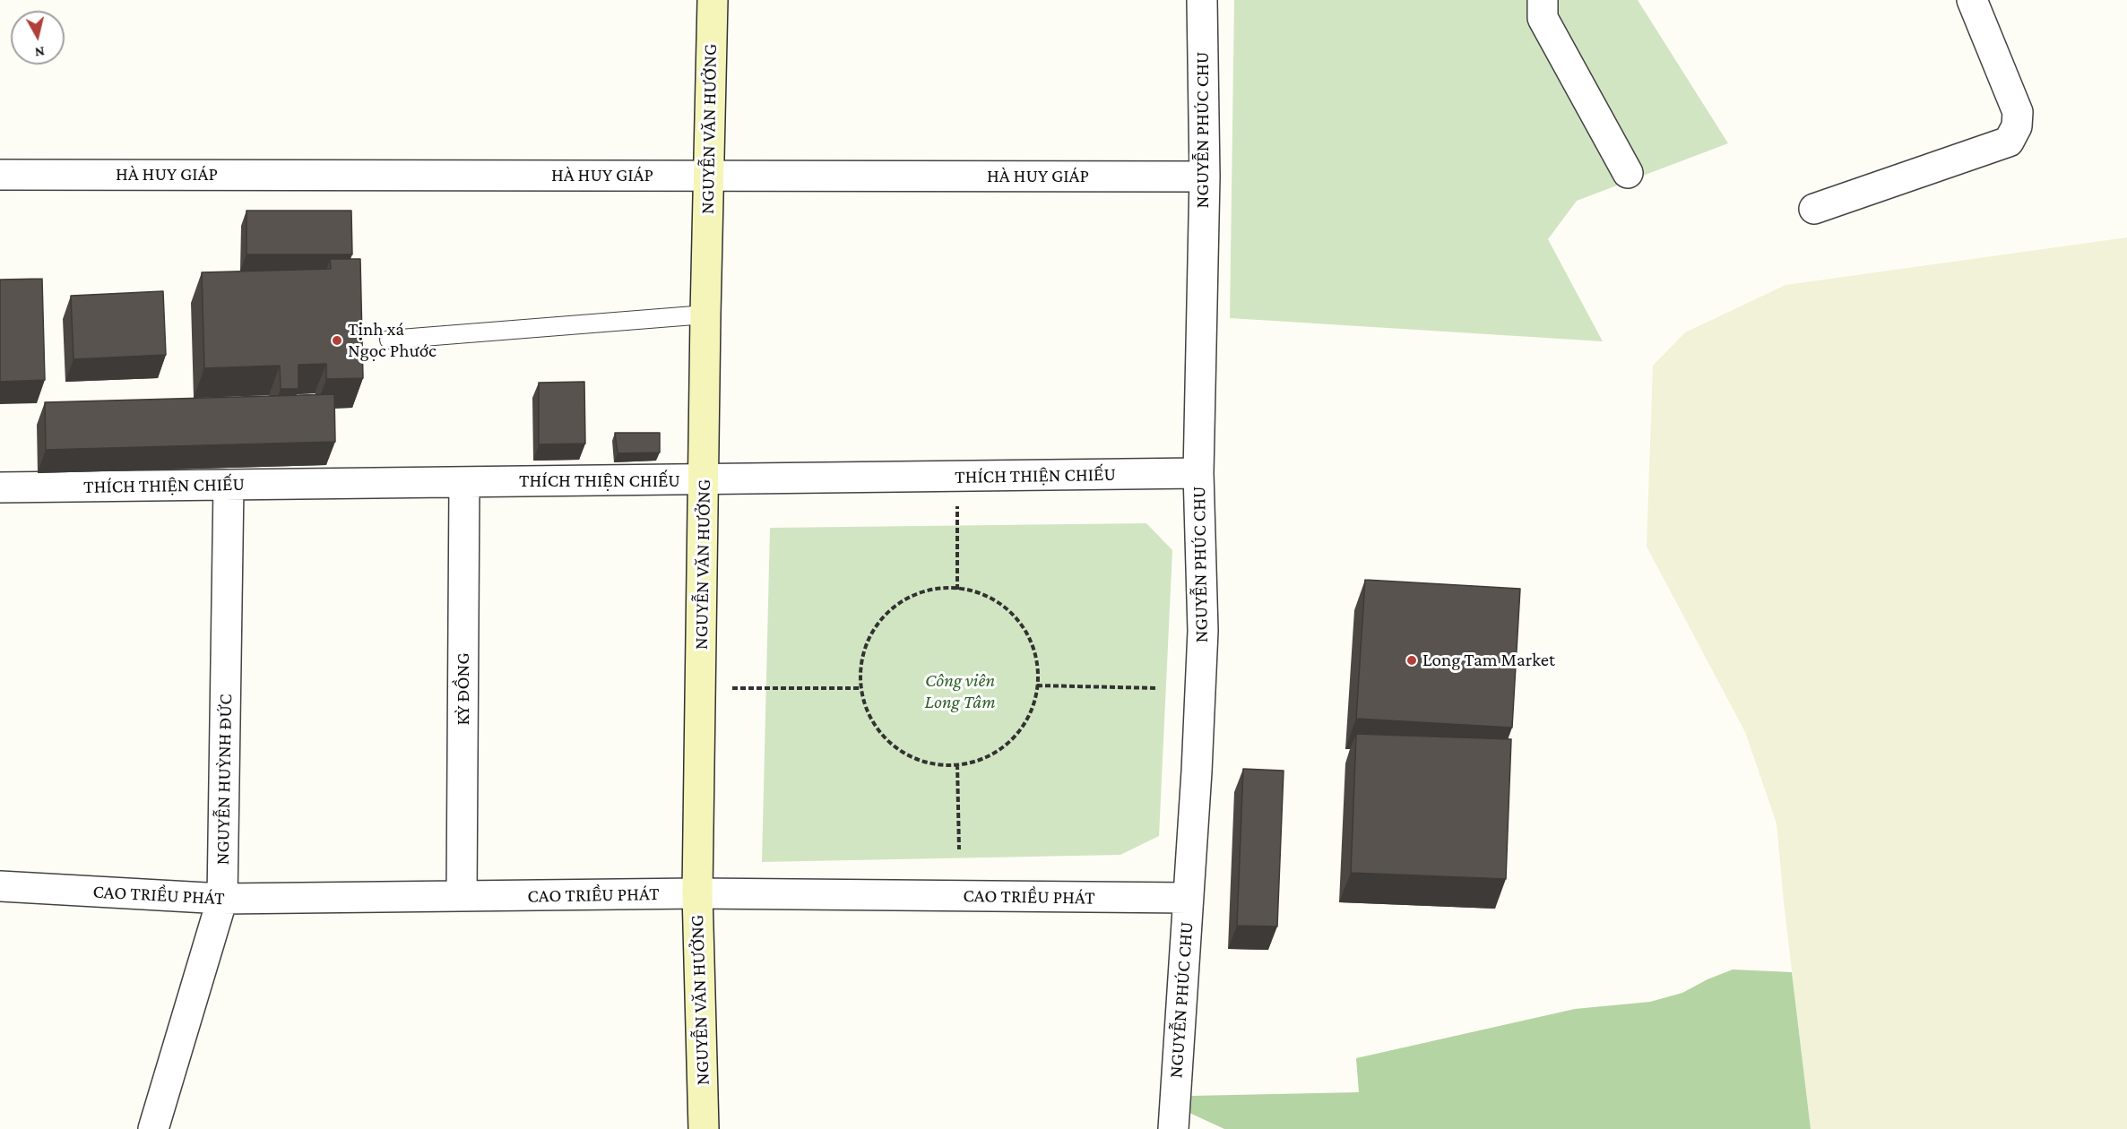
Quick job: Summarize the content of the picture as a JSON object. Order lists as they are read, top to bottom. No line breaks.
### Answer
{"streets":{"street":["NGUYỄN VĂN HƯỞNG","NGUYỄN PHÚC CHU","HÀ HUY GIÁP","THÍCH THIỆN CHIẾU","KỲ ĐỒNG","NGUYỄN HUỲNH ĐỨC","CAO TRIỀU PHÁT"]},"crossings":[["NGUYỄN VĂN HƯỞNG","HÀ HUY GIÁP"],["NGUYỄN VĂN HƯỞNG","THÍCH THIỆN CHIẾU"],["NGUYỄN VĂN HƯỞNG","CAO TRIỀU PHÁT"],["NGUYỄN PHÚC CHU","HÀ HUY GIÁP"],["NGUYỄN PHÚC CHU","THÍCH THIỆN CHIẾU"],["NGUYỄN PHÚC CHU","CAO TRIỀU PHÁT"],["THÍCH THIỆN CHIẾU","KỲ ĐỒNG"],["THÍCH THIỆN CHIẾU","NGUYỄN HUỲNH ĐỨC"],["KỲ ĐỒNG","CAO TRIỀU PHÁT"],["NGUYỄN HUỲNH ĐỨC","CAO TRIỀU PHÁT"]],"parks":["Công viên Long Tâm"],"places":["Tịnh xá Ngọc Phước","Long Tam Market"],"north":"bottom"}
